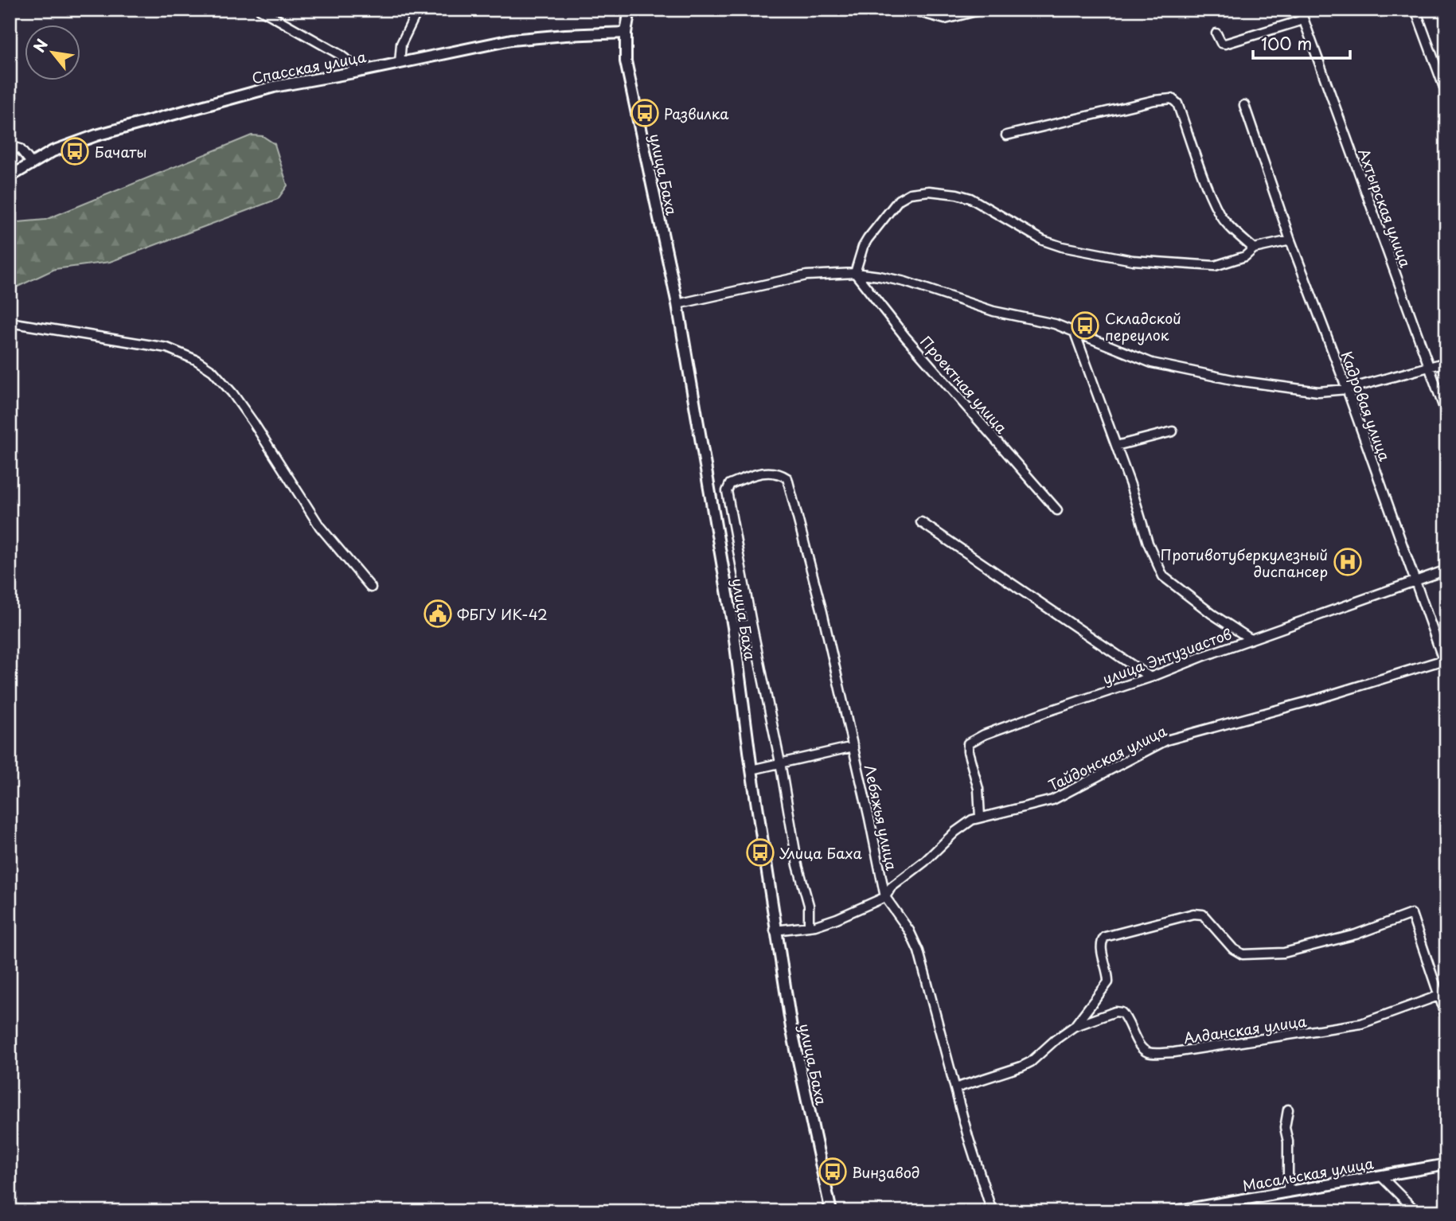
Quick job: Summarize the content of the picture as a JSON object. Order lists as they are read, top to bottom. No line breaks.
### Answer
{"streets":{"street":["Спасская улица","улица Баха","Ахтырская улица","Проектная улица","Кадровая улица","улица Энтузиастов","Тайдонская улица","Лебяжья улица","Алданская улица","Масальская улица"]},"crossings":[["Спасская улица","улица Баха"],["улица Баха","Тайдонская улица"],["Кадровая улица","улица Энтузиастов"],["Кадровая улица","Тайдонская улица"],["улица Энтузиастов","Тайдонская улица"],["Тайдонская улица","Лебяжья улица"]],"places":{"bus stop":["Развилка","Бачаты","Складской переулок","Улица Баха","Винзавод"],"hospital":["Противотуберкулезный диспансер"],"public building":["ФБГУ ИК-42"]},"scale_bar":"100 m","north":"top left"}
